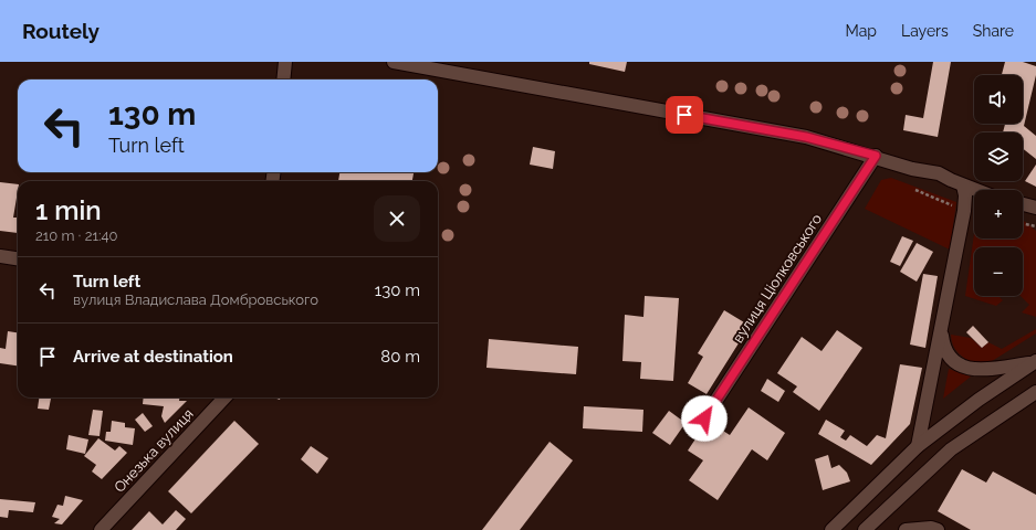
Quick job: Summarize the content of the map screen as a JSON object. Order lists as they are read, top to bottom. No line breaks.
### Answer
{"streets":{"street":["вулиця Ціолковського","Онезька вулиця"]},"page":{"header":"Routely","nav":["Map","Layers","Share"],"map_buttons":["+","−"],"turn":["130 m","Turn left"],"heading":["1 min","210 m · 21:40"],"list":[{"name":"Turn left","note":"вулиця Владислава Домбровського","value":"130 m"},{"name":"Arrive at destination","value":"80 m"}]}}
